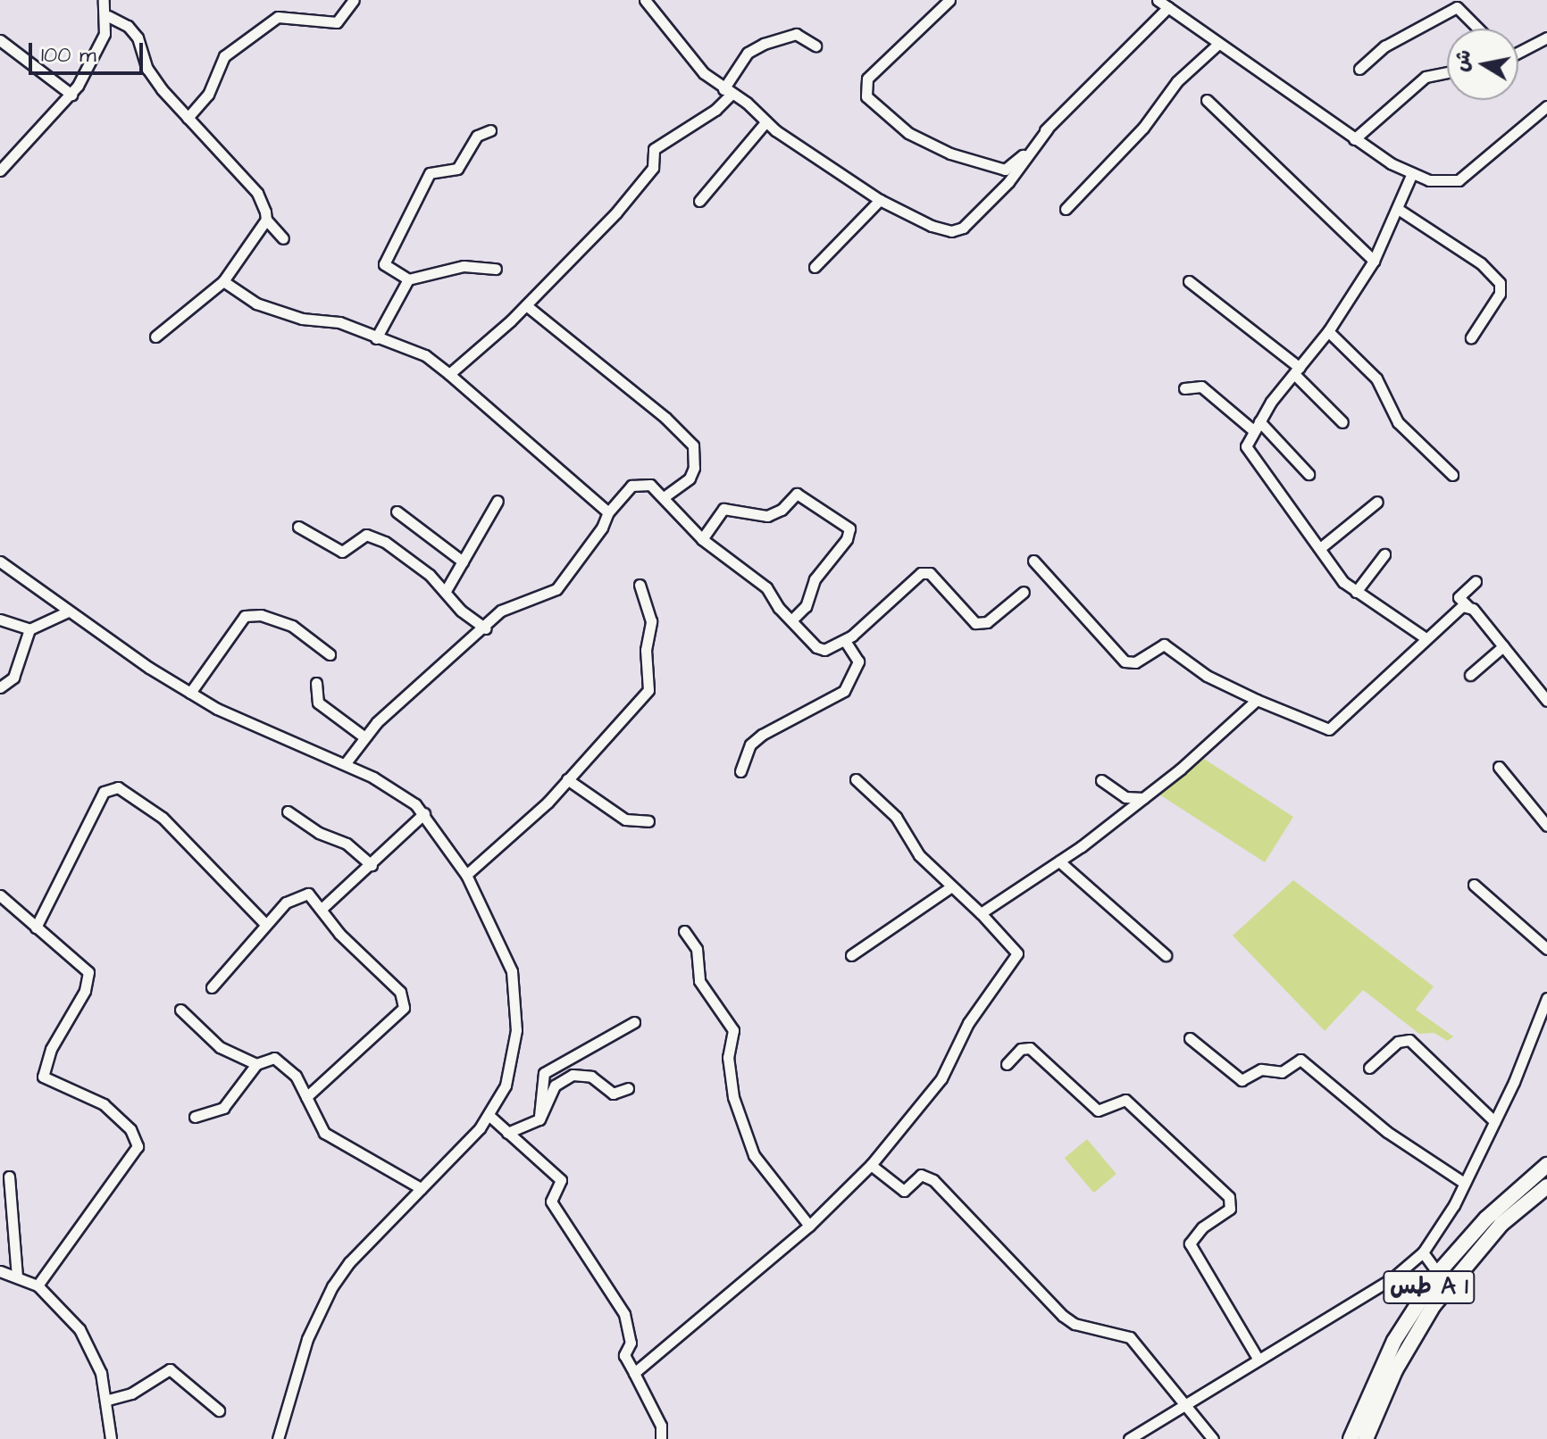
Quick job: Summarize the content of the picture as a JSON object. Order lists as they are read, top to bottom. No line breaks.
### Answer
{"streets":{"highway":["طس A 1"]},"scale_bar":"100 m","north":"left"}
